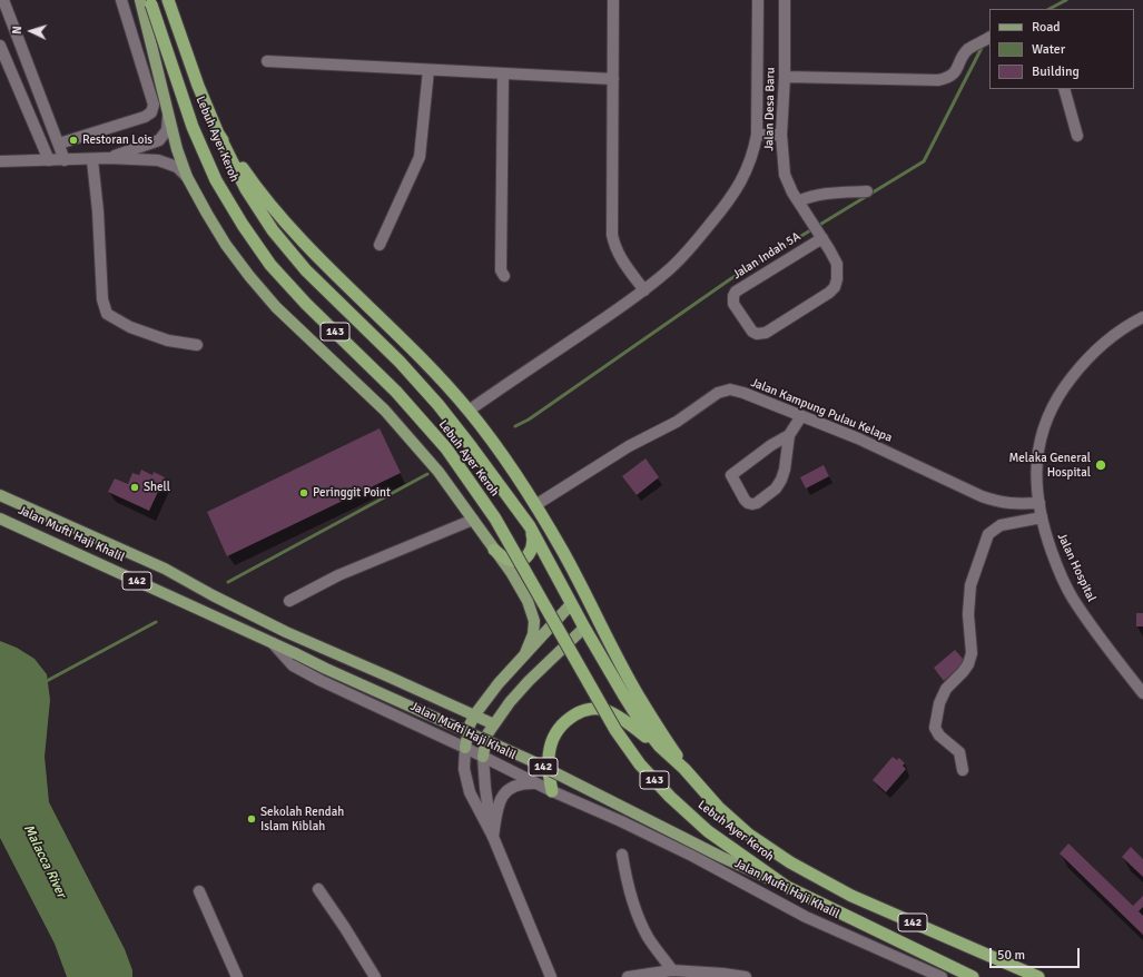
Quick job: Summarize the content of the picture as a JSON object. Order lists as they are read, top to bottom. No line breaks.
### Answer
{"streets":{"highway":["Lebuh Ayer Keroh","143","Jalan Mufti Haji Khalil","142"],"street":["Jalan Desa Baru","Jalan Indah 5A","Jalan Kampung Pulau Kelapa","Jalan Hospital"]},"crossings":[["Jalan Desa Baru","Jalan Indah 5A"],["Lebuh Ayer Keroh","143"],["Lebuh Ayer Keroh","Jalan Kampung Pulau Kelapa"],["Lebuh Ayer Keroh","142"],["143","Jalan Mufti Haji Khalil"],["Jalan Kampung Pulau Kelapa","Jalan Hospital"],["Jalan Mufti Haji Khalil","142"]],"water":["Malacca River"],"places":["Restoran Lois","Melaka General Hospital","Shell","Peringgit Point","Sekolah Rendah Islam Kiblah"],"legend":["Road","Water","Building"],"scale_bar":"50 m","north":"left"}
